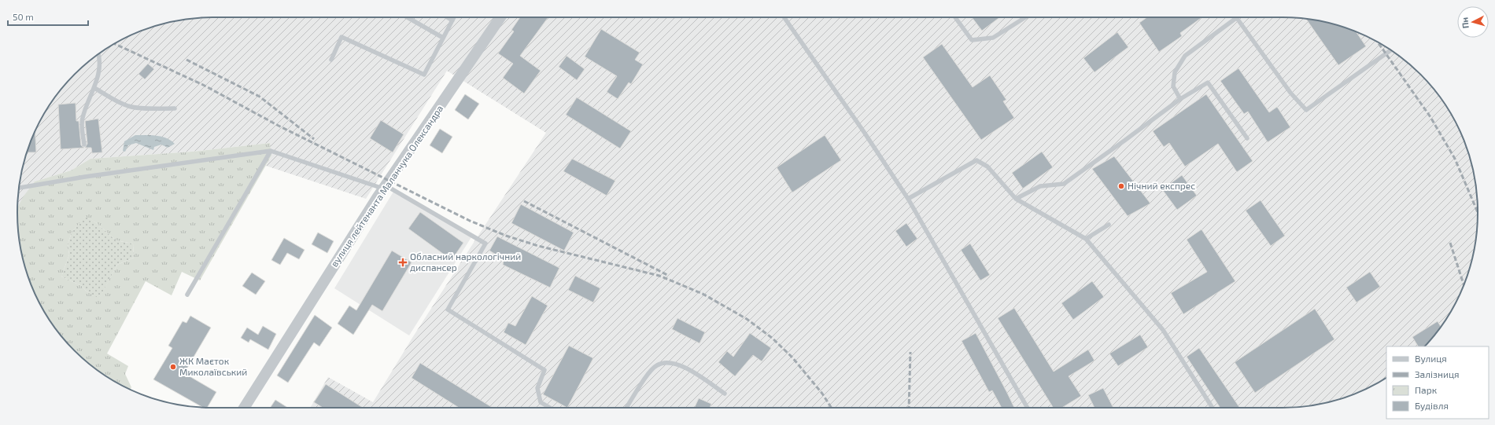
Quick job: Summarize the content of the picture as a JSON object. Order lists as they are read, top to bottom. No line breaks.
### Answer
{"streets":{"street":["вулиця лейтенанта Маланчука Олександра"]},"places":{"other":["Нічний експрес","ЖК Маєток Миколаївський"],"health":["Обласний наркологічний диспансер"]},"legend":["Вулиця","Залізниця","Парк","Будівля"],"scale_bar":"50 m","north":"left"}
